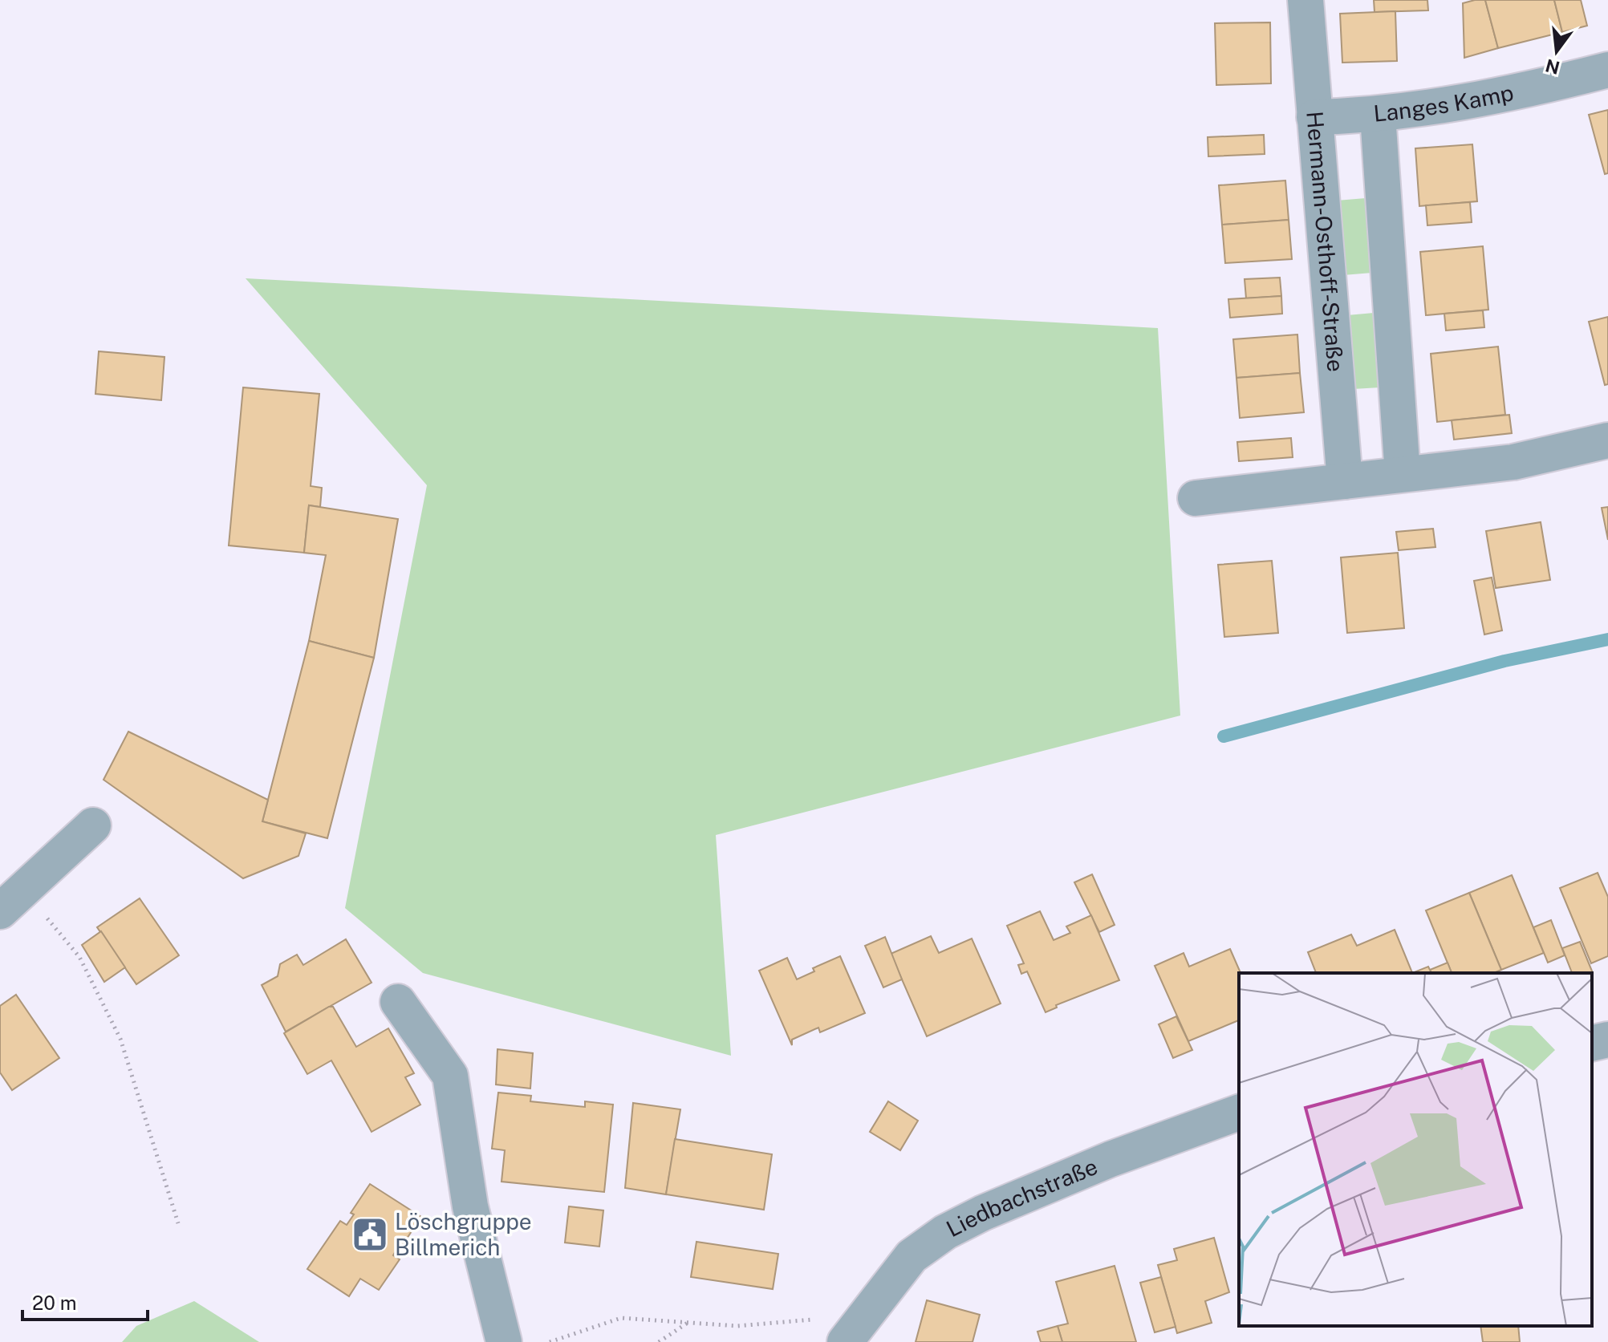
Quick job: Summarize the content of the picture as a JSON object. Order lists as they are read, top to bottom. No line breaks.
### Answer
{"streets":{"street":["Langes Kamp","Hermann-Osthoff-Straße","Liedbachstraße"]},"crossings":[["Langes Kamp","Hermann-Osthoff-Straße"]],"places":{"public building":["Löschgruppe Billmerich"]},"scale_bar":"20 m","north":"bottom"}
